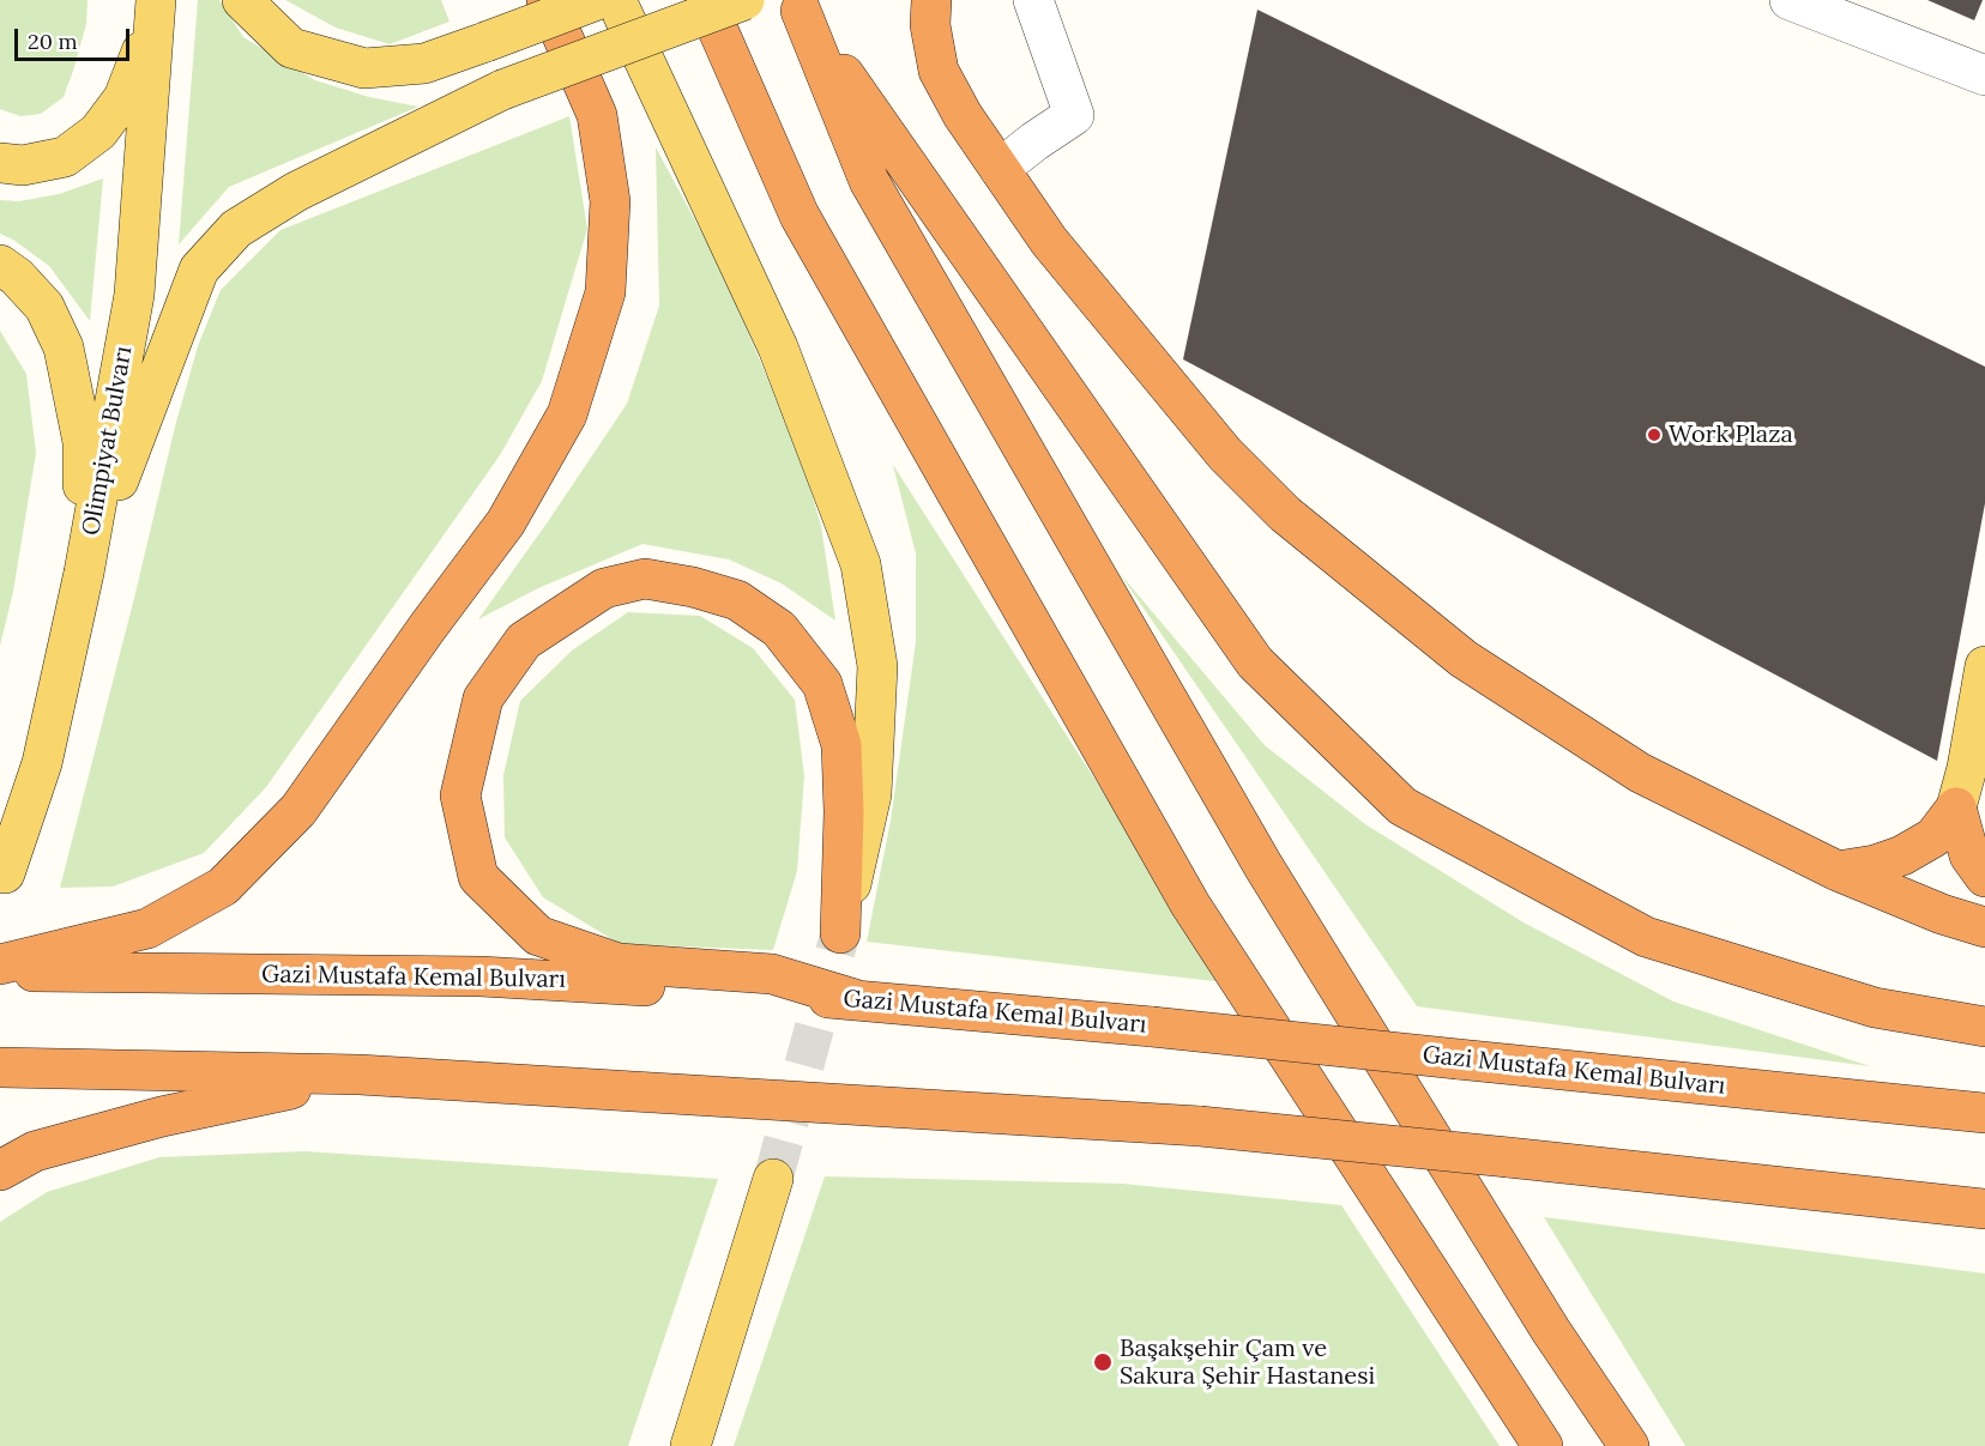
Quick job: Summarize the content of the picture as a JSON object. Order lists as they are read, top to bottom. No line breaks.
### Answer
{"streets":{"highway":["Gazi Mustafa Kemal Bulvarı"],"main road":["Olimpiyat Bulvarı"]},"places":["Work Plaza","Başakşehir Çam ve Sakura Şehir Hastanesi"],"scale_bar":"20 m"}
